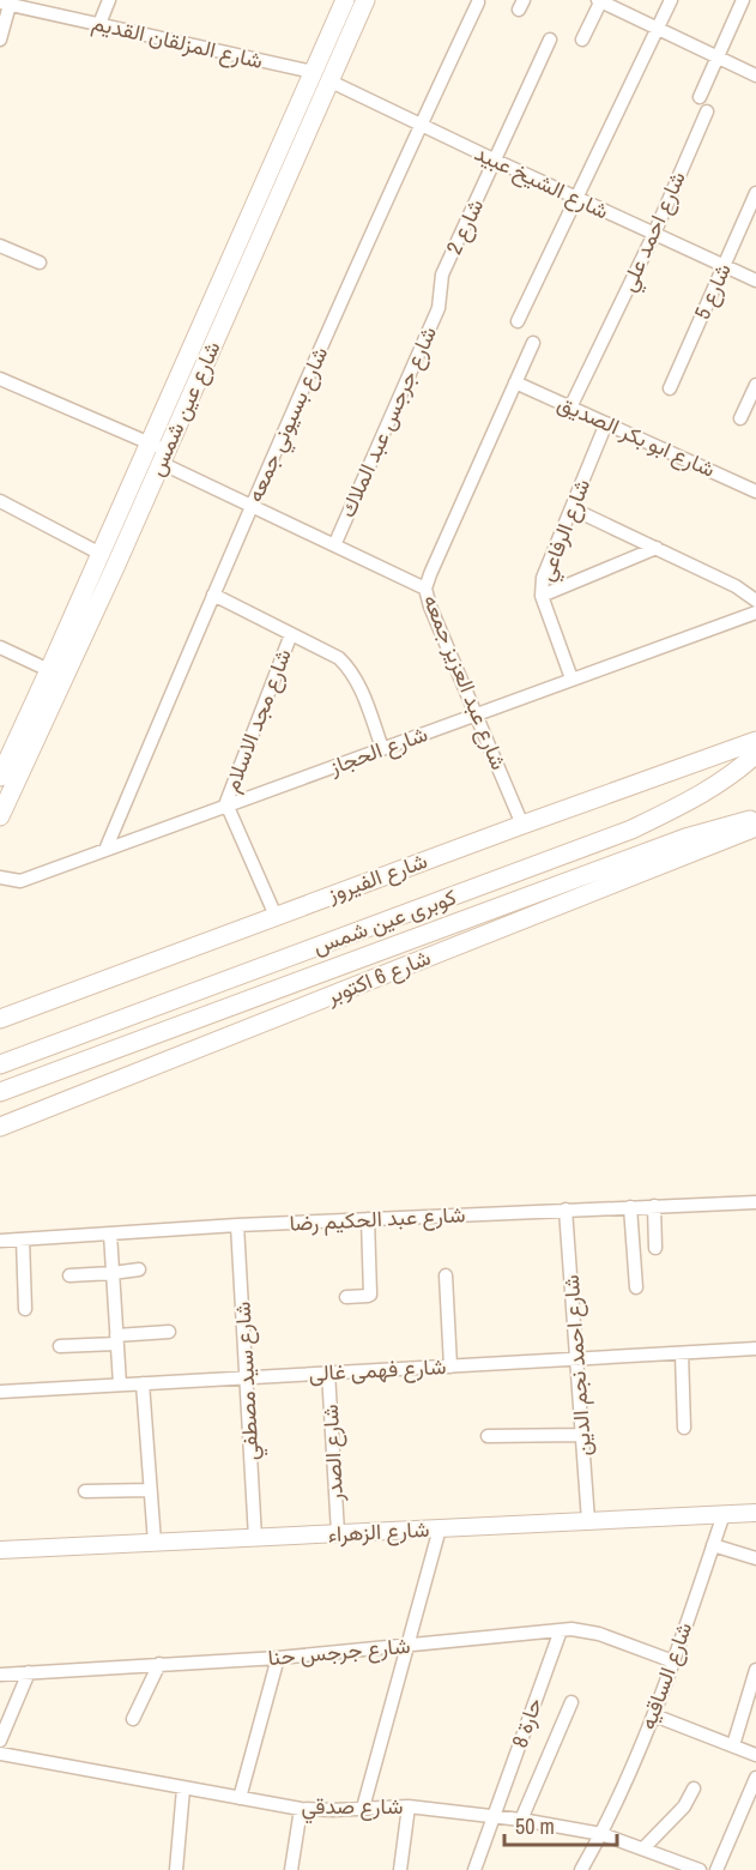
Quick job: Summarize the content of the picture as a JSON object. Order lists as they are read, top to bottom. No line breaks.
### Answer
{"streets":{"main road":["شارع عين شمس","شارع الفيروز","كوبرى عين شمس","شارع 6 اكتوبر"],"street":["شارع المزلقان القديم","شارع الشيخ عبيد","شارع 2","شارع احمد علي","شارع 5","شارع جرجس عبد الملاك","شارع بسيوني جمعه","شارع ابو بكر الصديق","شارع الرفاعي","شارع عبد العزيز جمعه","شارع مجد الاسلام","شارع الحجاز","شارع عبد الحكيم رضا","شارع احمد نجم الدين","شارع فهمى غالى","شارع سيد مصطفي","شارع الصدر","شارع الزهراء","شارع جرجس حنا","شارع الساقيه","حارة 8","شارع صدقي"]},"crossings":[["شارع المزلقان القديم","شارع الشيخ عبيد"],["شارع المزلقان القديم","شارع عين شمس"],["شارع الشيخ عبيد","شارع 2"],["شارع الشيخ عبيد","شارع احمد علي"],["شارع الشيخ عبيد","شارع 5"],["شارع الشيخ عبيد","شارع عين شمس"],["شارع الشيخ عبيد","شارع بسيوني جمعه"],["شارع 2","شارع جرجس عبد الملاك"],["شارع احمد علي","شارع ابو بكر الصديق"],["شارع بسيوني جمعه","شارع الحجاز"],["شارع ابو بكر الصديق","شارع الرفاعي"],["شارع ابو بكر الصديق","شارع عبد العزيز جمعه"],["شارع الرفاعي","شارع الحجاز"],["شارع عبد العزيز جمعه","شارع الحجاز"],["شارع عبد العزيز جمعه","شارع الفيروز"],["شارع مجد الاسلام","شارع الحجاز"],["شارع عبد الحكيم رضا","شارع احمد نجم الدين"],["شارع عبد الحكيم رضا","شارع سيد مصطفي"],["شارع احمد نجم الدين","شارع فهمى غالى"],["شارع احمد نجم الدين","شارع الزهراء"],["شارع فهمى غالى","شارع سيد مصطفي"],["شارع فهمى غالى","شارع الصدر"],["شارع سيد مصطفي","شارع الزهراء"],["شارع الصدر","شارع الزهراء"],["شارع الزهراء","شارع الساقيه"],["شارع جرجس حنا","شارع الساقيه"],["شارع جرجس حنا","حارة 8"],["شارع الساقيه","شارع صدقي"],["حارة 8","شارع صدقي"]],"scale_bar":"50 m"}
